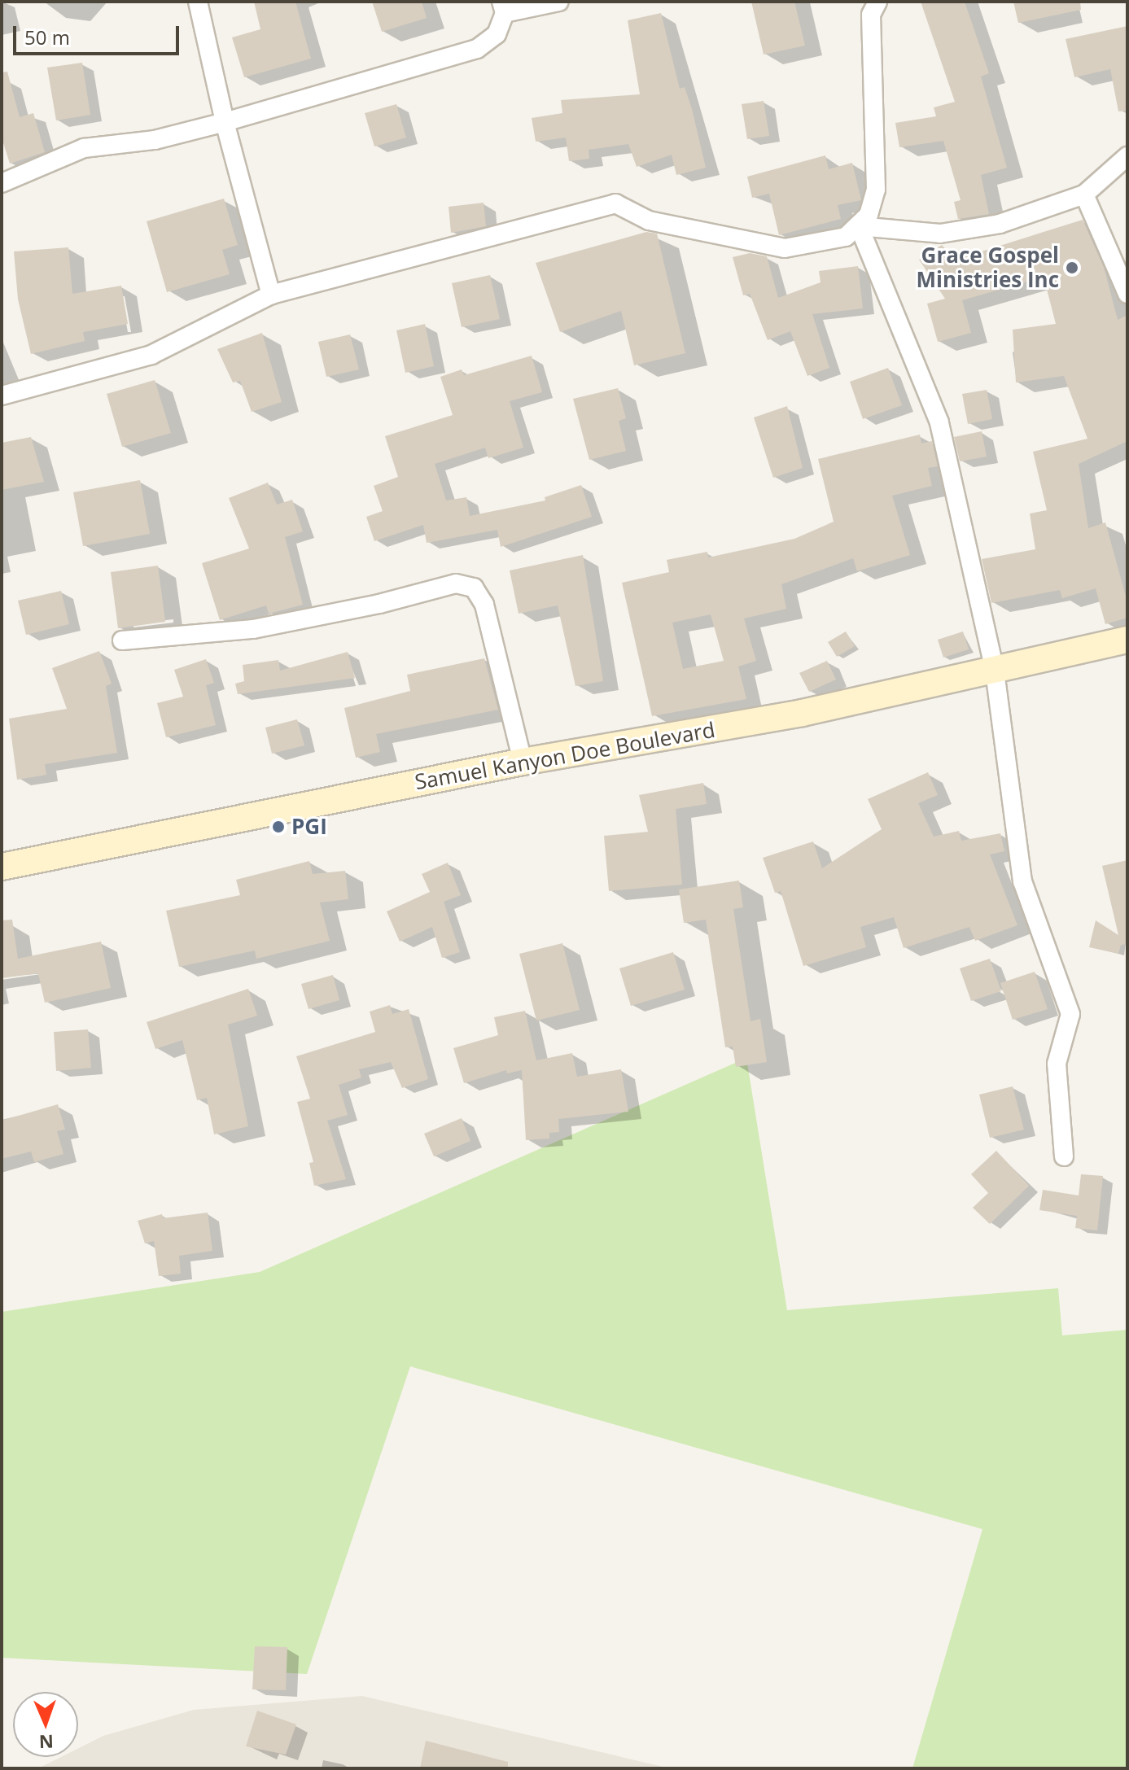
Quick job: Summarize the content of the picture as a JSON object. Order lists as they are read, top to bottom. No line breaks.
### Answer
{"streets":{"street":["Samuel Kanyon Doe Boulevard"]},"places":["Grace Gospel Ministries Inc","PGI"],"scale_bar":"50 m","north":"bottom"}
